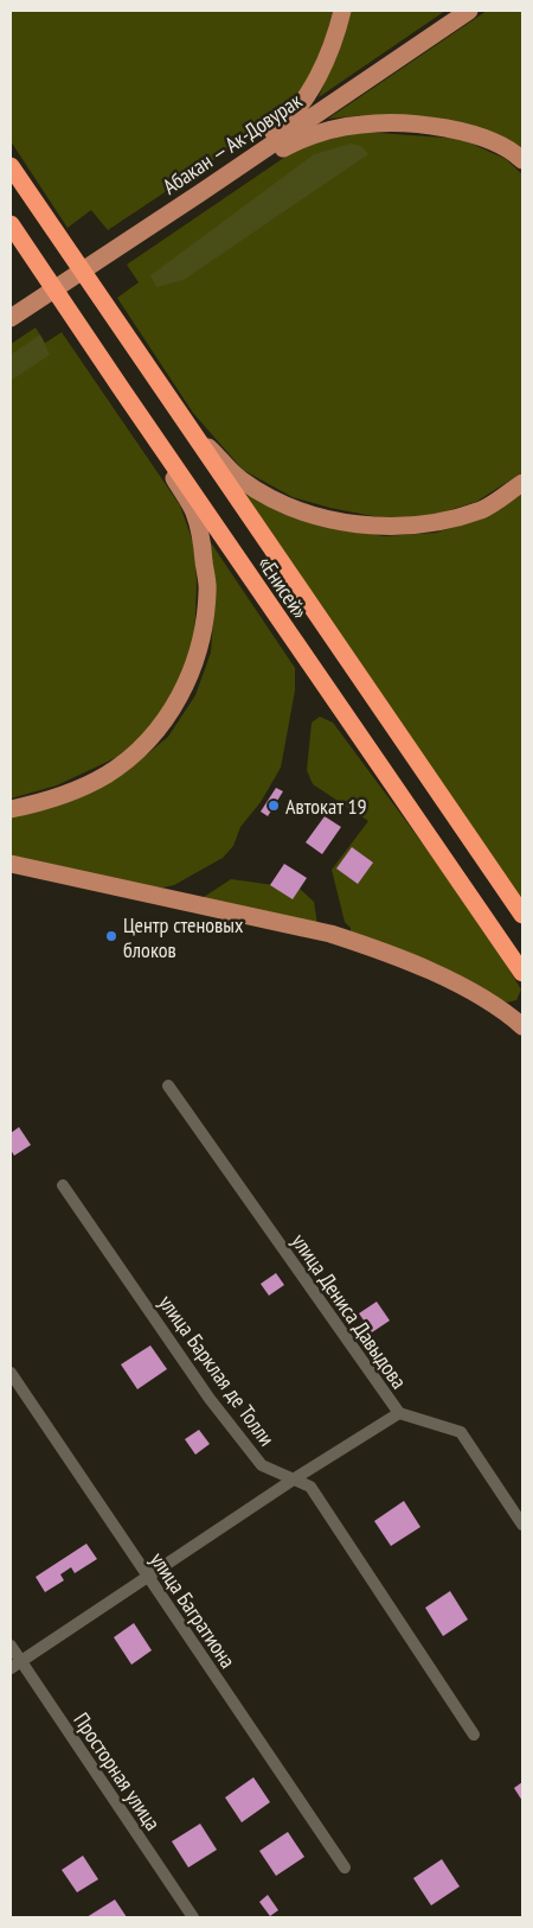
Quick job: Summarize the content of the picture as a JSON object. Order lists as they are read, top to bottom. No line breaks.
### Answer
{"streets":{"highway":["«Енисей»"],"main road":["Абакан — Ак-Довурак"],"street":["улица Дениса Давыдова","улица Барклая де Толли","улица Багратиона","Просторная улица"]},"places":["Автокат 19","Центр стеновых блоков"]}
